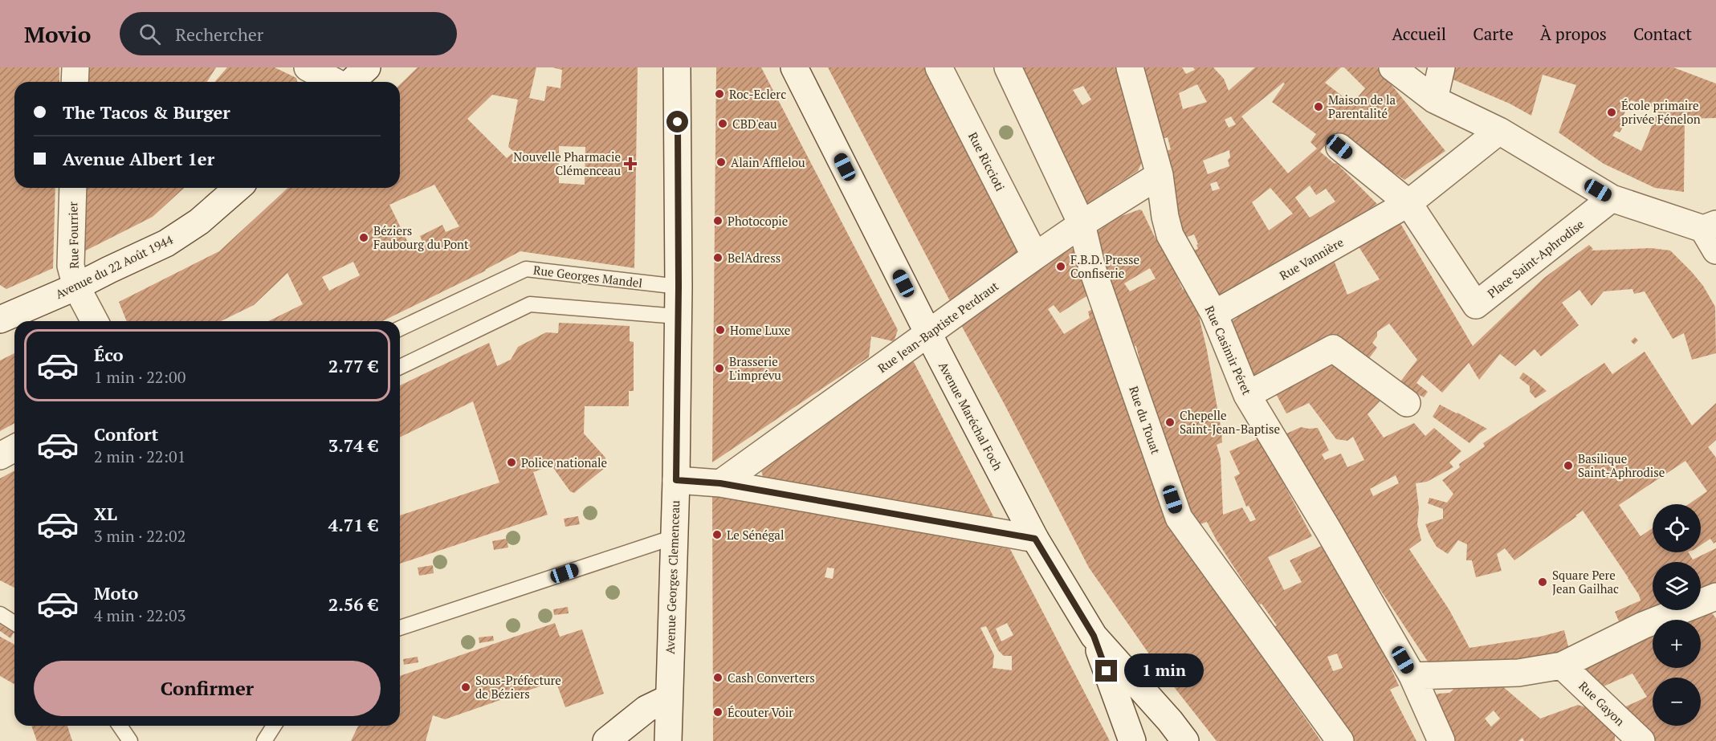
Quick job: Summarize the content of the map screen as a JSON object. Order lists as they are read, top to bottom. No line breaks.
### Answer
{"streets":{"street":["Rue Riccioti","Rue Fourrier","Rue Vannière","Place Saint-Aphrodise","Avenue du 22 Août 1944","Rue Jean-Baptiste Perdraut","Rue Casimir Péret","Avenue Maréchal Foch","Rue du Touat","Avenue Georges Clemenceau","Rue Gayon"],"lane":["Rue Georges Mandel"]},"crossings":[["Rue Riccioti","Rue Jean-Baptiste Perdraut"],["Rue Fourrier","Avenue du 22 Août 1944"],["Rue Vannière","Place Saint-Aphrodise"],["Rue Vannière","Rue Casimir Péret"],["Rue Georges Mandel","Avenue Georges Clemenceau"],["Rue Jean-Baptiste Perdraut","Rue Casimir Péret"],["Rue Jean-Baptiste Perdraut","Avenue Maréchal Foch"],["Rue Jean-Baptiste Perdraut","Rue du Touat"]],"places":{"other":["Roc-Eclerc","Maison de la Parentalité","École primaire privée Fénelon","CBD'eau","Alain Afflelou","Photocopie","Béziers Faubourg du Pont","BelAdress","F.B.D. Presse Confiserie","Home Luxe","Brasserie L'imprévu","Chepelle Saint-Jean-Baptise","Police nationale","Basilique Saint-Aphrodise","Le Sénégal","Square Pere Jean Gailhac","Cash Converters","Sous-Préfecture de Béziers","Écouter Voir"],"health":["Nouvelle Pharmacie Clémenceau"]},"page":{"header":"Movio","search":"Rechercher","nav":["Accueil","Carte","À propos","Contact"],"banner":["The Tacos & Burger","Avenue Albert 1er"],"list":[{"name":"Éco","note":"1 min · 22:00","value":"2.77 €"},{"name":"Confort","note":"2 min · 22:01","value":"3.74 €"},{"name":"XL","note":"3 min · 22:02","value":"4.71 €"},{"name":"Moto","note":"4 min · 22:03","value":"2.56 €"}],"map_buttons":["+","−"],"buttons":"Confirmer","bubble":"1 min"}}
